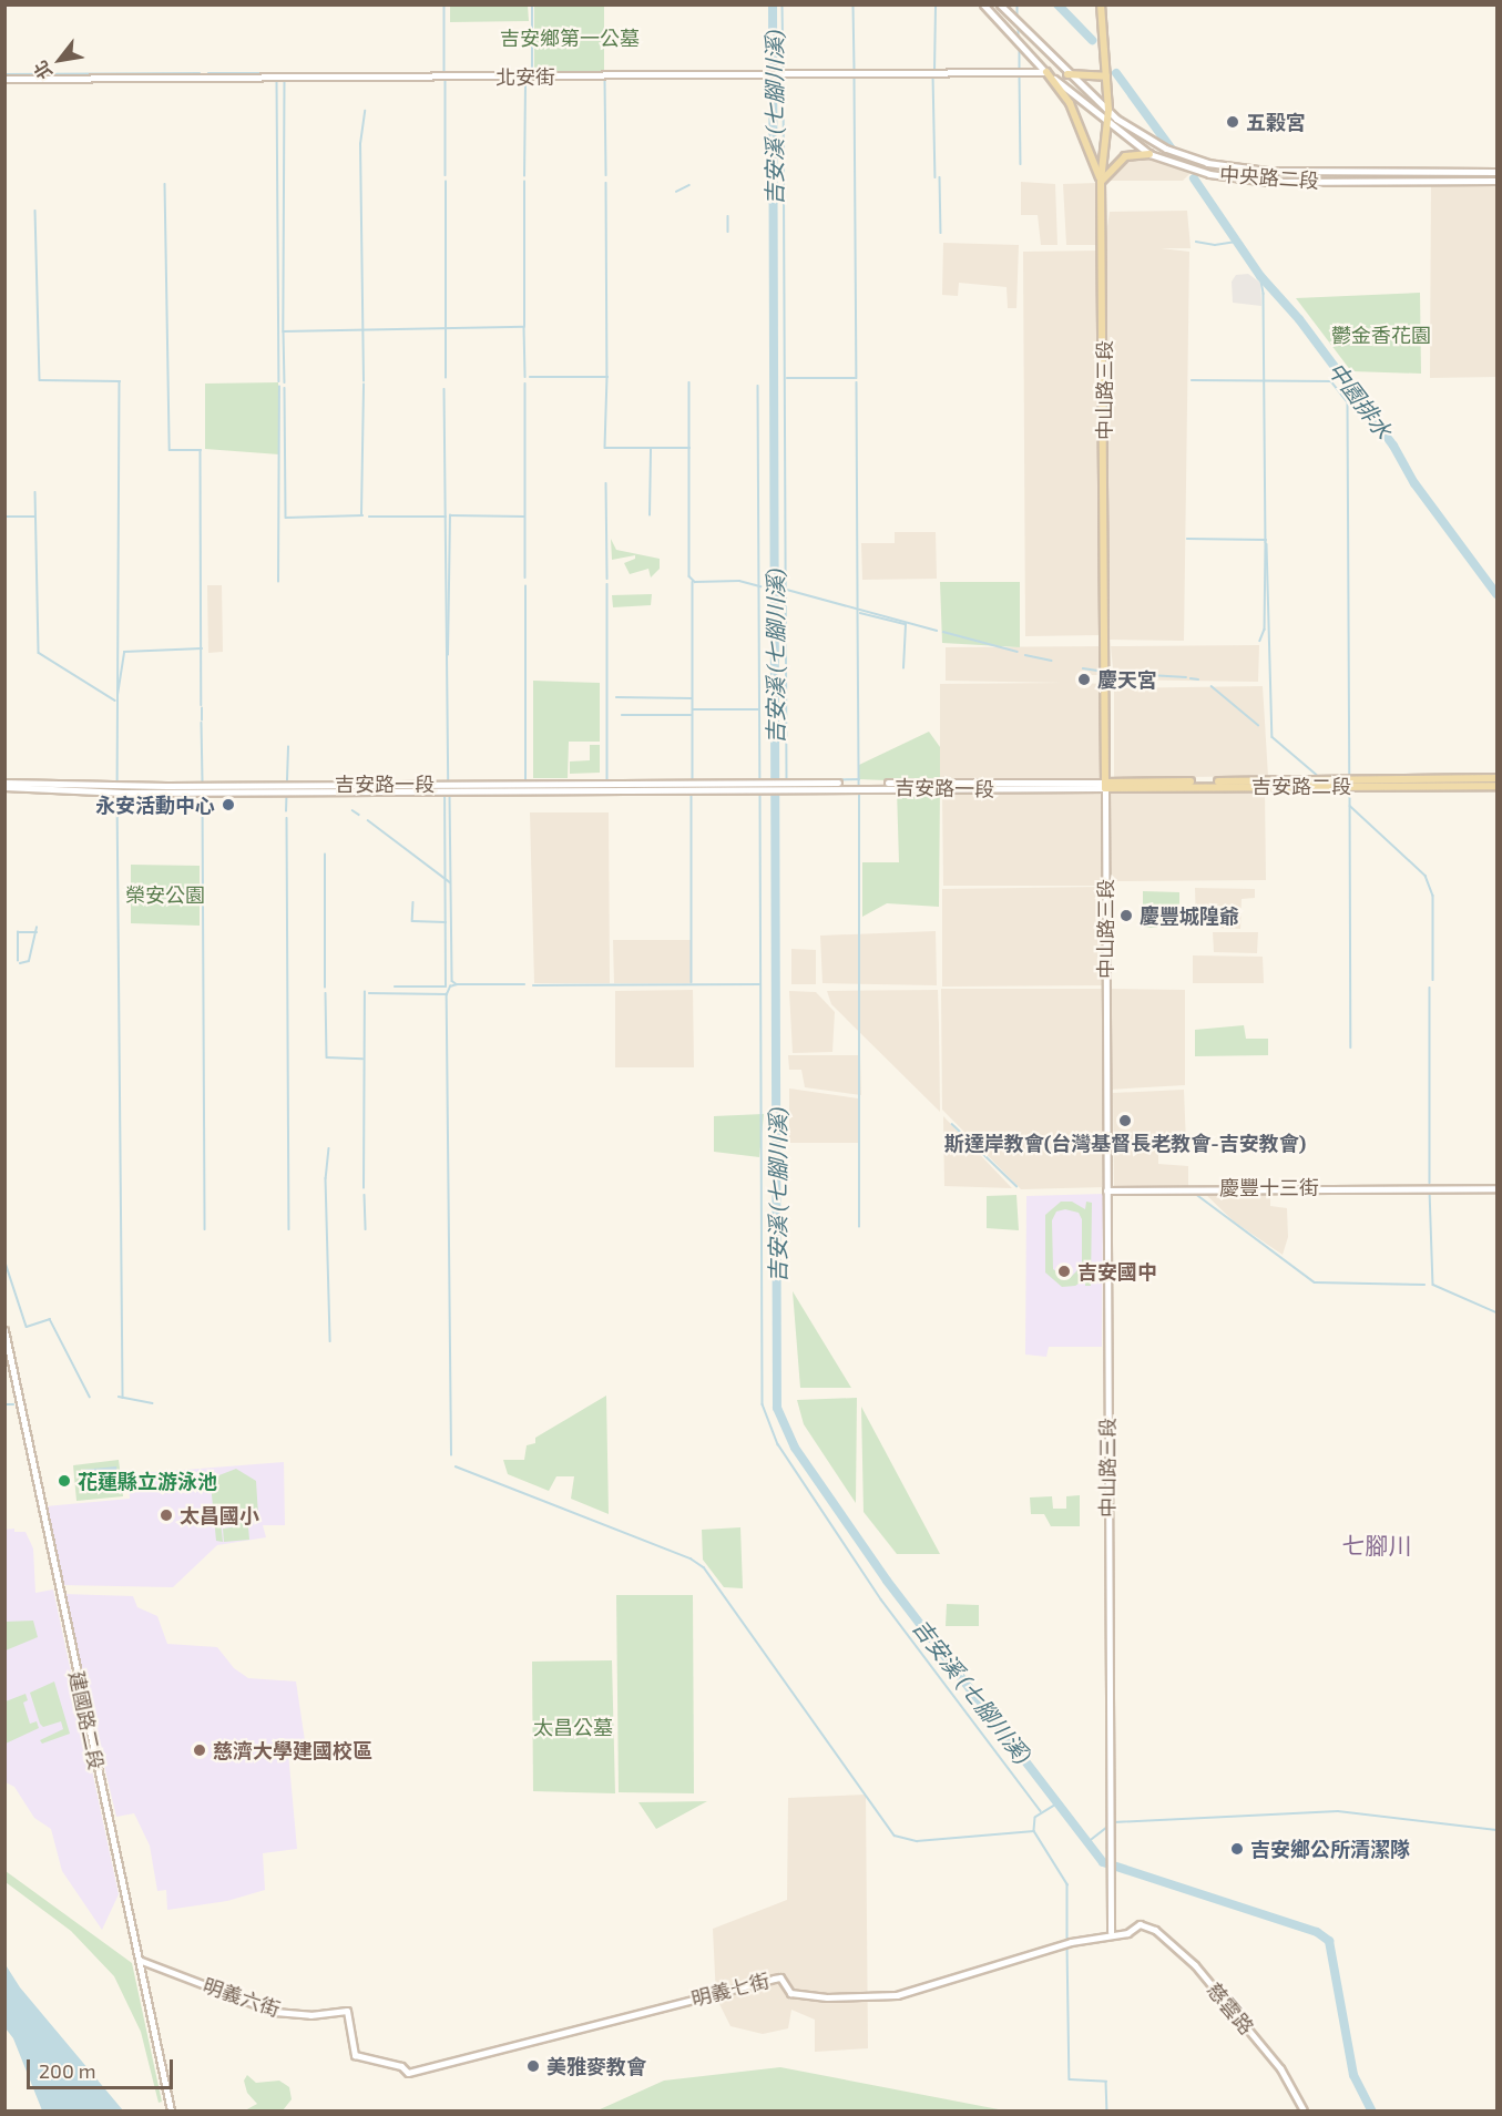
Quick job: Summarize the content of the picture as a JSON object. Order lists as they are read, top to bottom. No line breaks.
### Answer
{"streets":{"main road":["中山路三段","吉安路二段"],"street":["北安街","中央路二段","吉安路一段","慶豐十三街","建國路二段","明義七街","明義六街","慈雲路"]},"crossings":[["北安街","中央路二段"],["中央路二段","中山路三段"],["中山路三段","吉安路一段"],["中山路三段","吉安路二段"],["中山路三段","慶豐十三街"],["中山路三段","明義七街"],["吉安路一段","吉安路二段"],["建國路二段","明義六街"],["明義七街","明義六街"],["明義七街","慈雲路"]],"districts":["七腳川"],"water":["吉安溪 (七腳川溪)","中園排水"],"parks":["吉安鄉第一公墓","鬱金香花園","榮安公園","太昌公墓"],"places":["五榖宮","慶天宮","永安活動中心","慶豐城隍爺","斯達岸教會(台灣基督長老教會-吉安教會)","吉安國中","花蓮縣立游泳池","太昌國小","慈濟大學建國校區","吉安鄉公所清潔隊","美雅麥教會"],"scale_bar":"200 m","north":"bottom left"}
